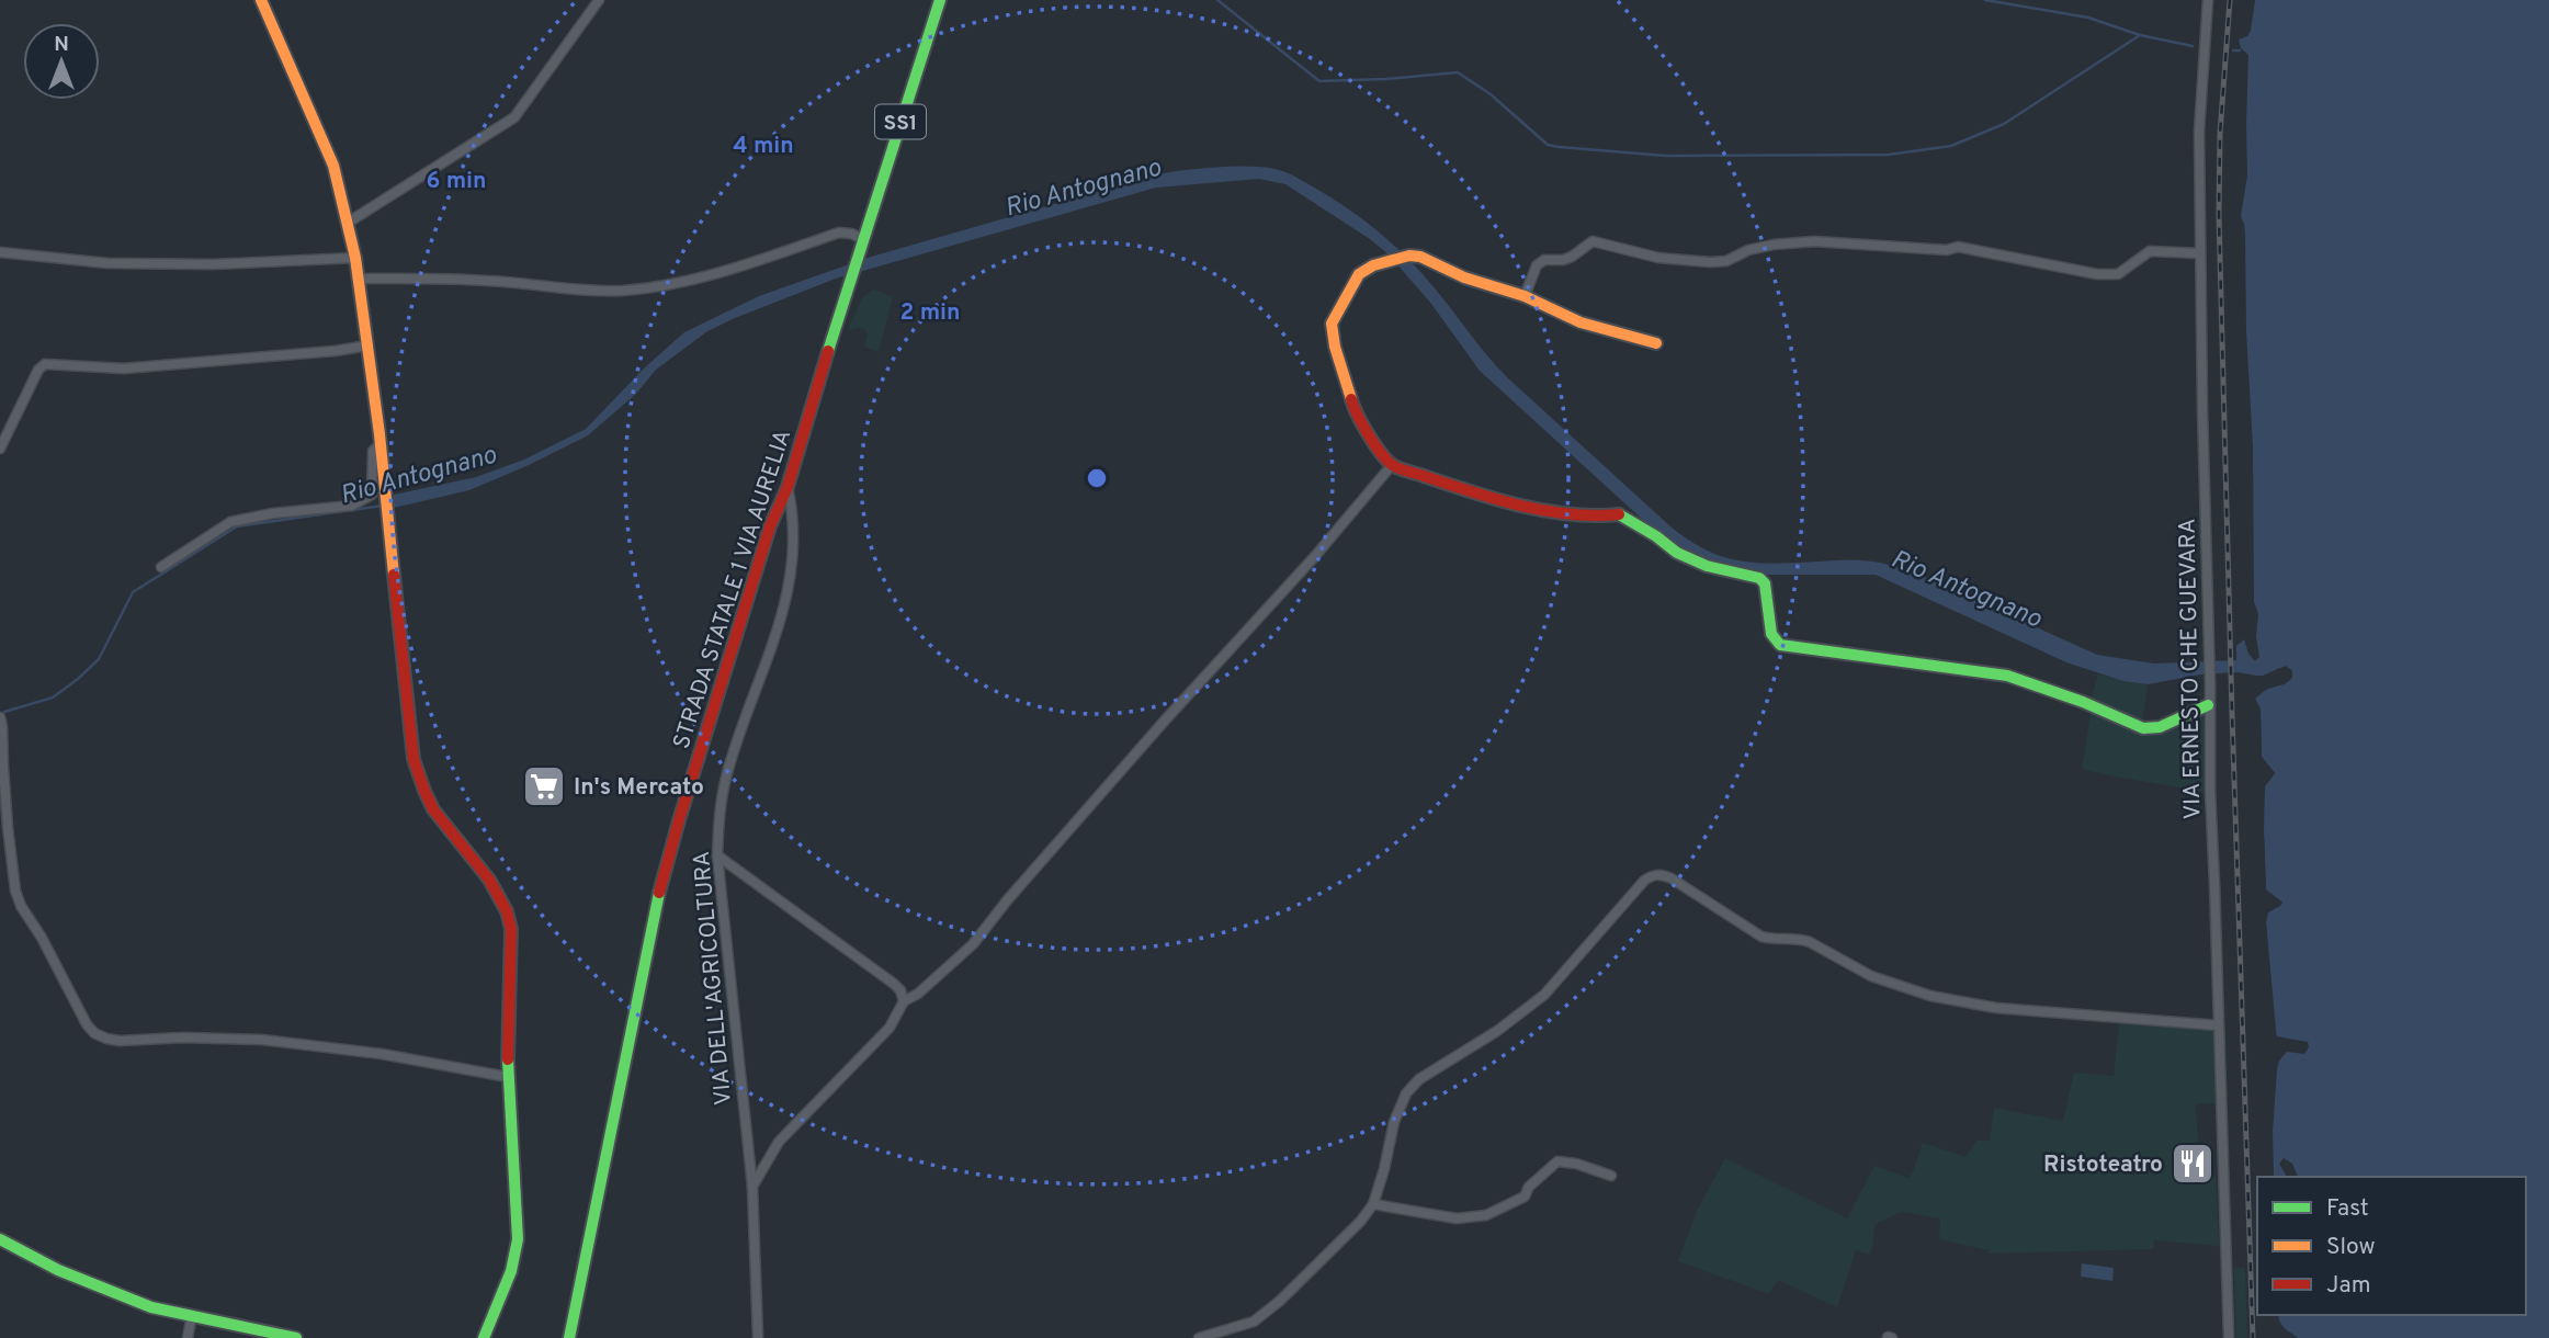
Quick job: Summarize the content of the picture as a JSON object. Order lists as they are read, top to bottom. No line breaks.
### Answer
{"streets":{"street":["SS1","STRADA STATALE 1 VIA AURELIA","VIA ERNESTO CHE GUEVARA","VIA DELL'AGRICOLTURA"]},"crossings":[["STRADA STATALE 1 VIA AURELIA","VIA DELL'AGRICOLTURA"]],"water":["Rio Antognano"],"places":{"supermarket":["In's Mercato"],"restaurant":["Ristoteatro"]},"legend":["Fast","Slow","Jam"],"north":"top","rings":["4 min","6 min","2 min"]}
